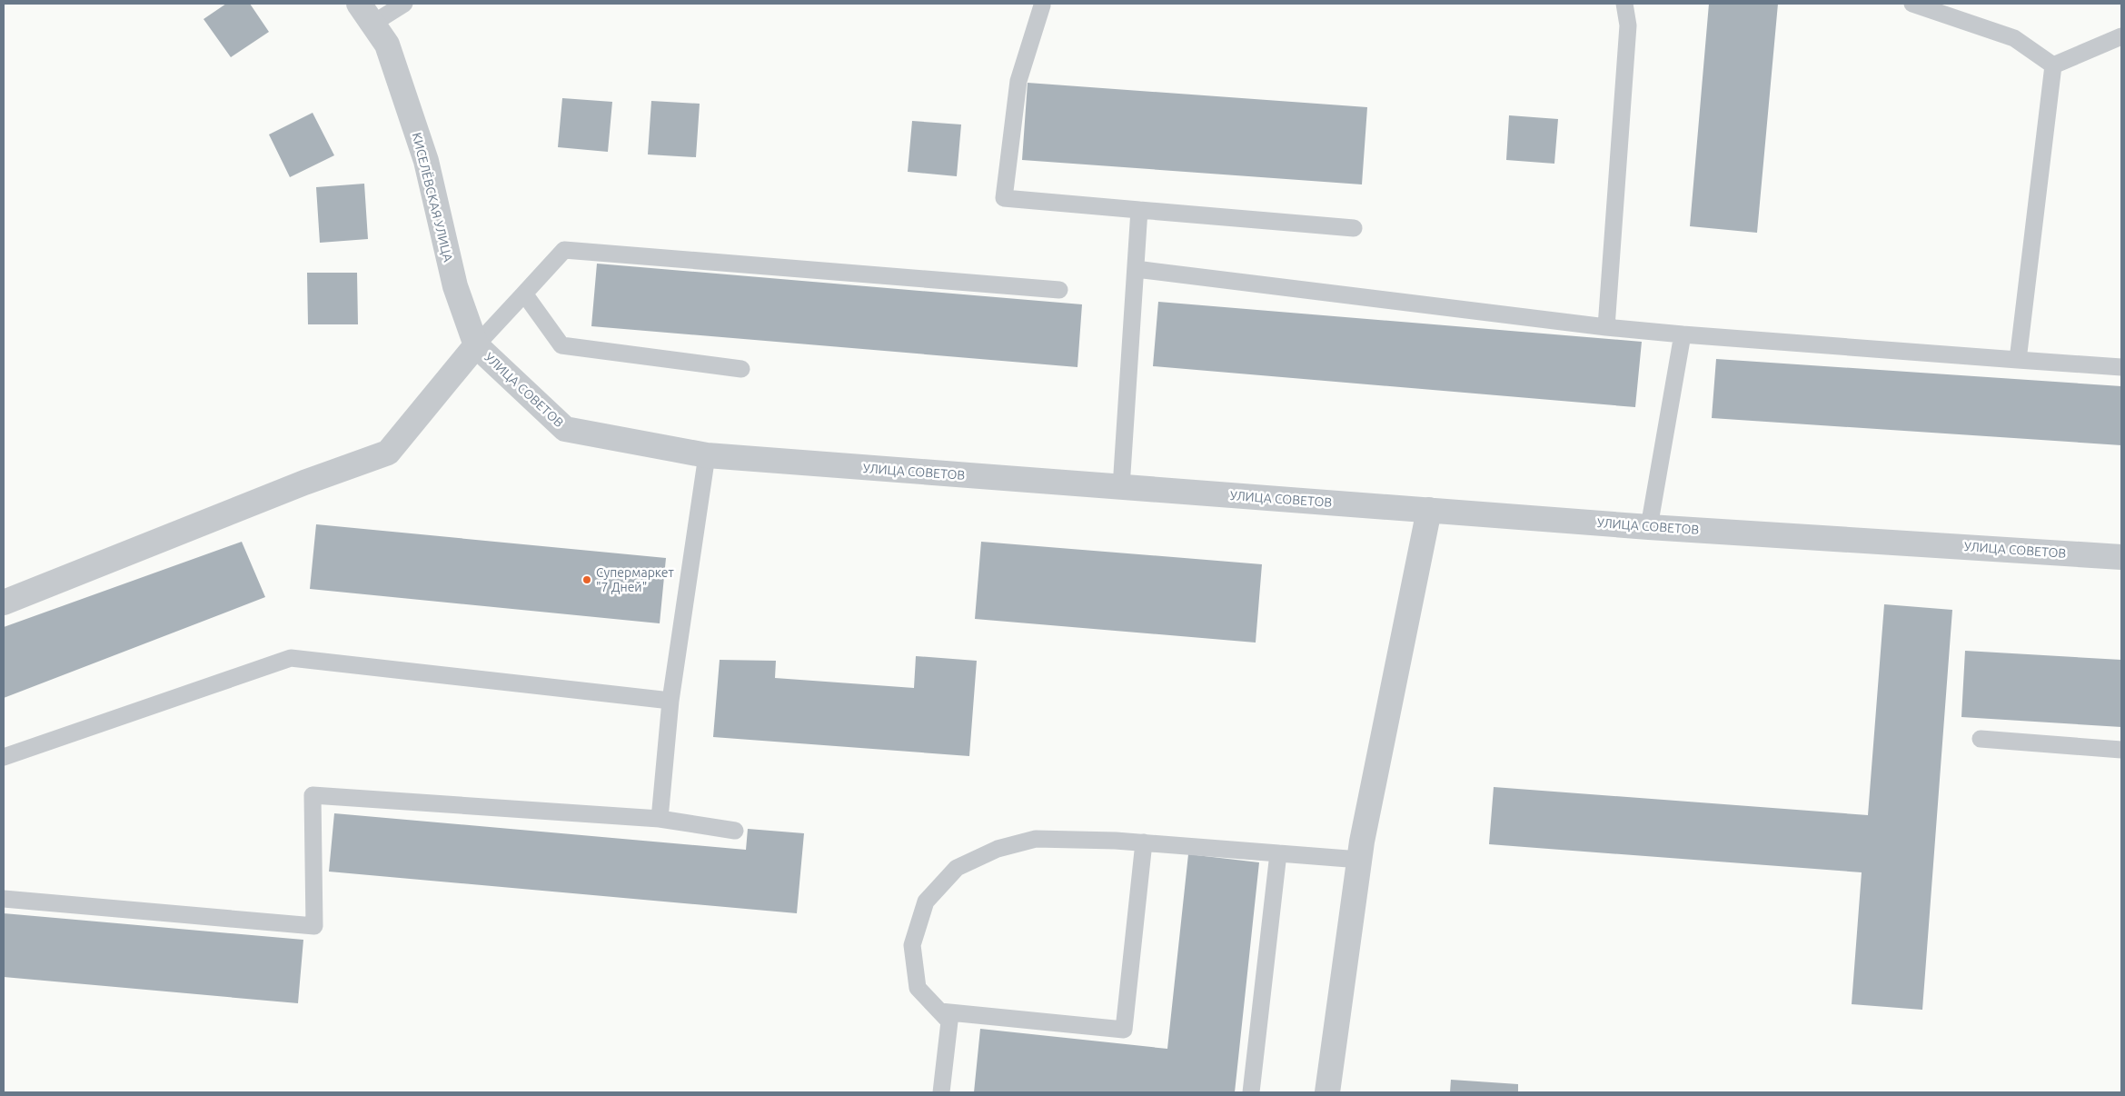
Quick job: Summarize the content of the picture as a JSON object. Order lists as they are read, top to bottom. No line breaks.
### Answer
{"streets":{"street":["КИСЕЛЁВСКАЯ УЛИЦА","УЛИЦА СОВЕТОВ"]},"crossings":[["КИСЕЛЁВСКАЯ УЛИЦА","УЛИЦА СОВЕТОВ"]],"places":["Супермаркет \"7 Дней\""]}
